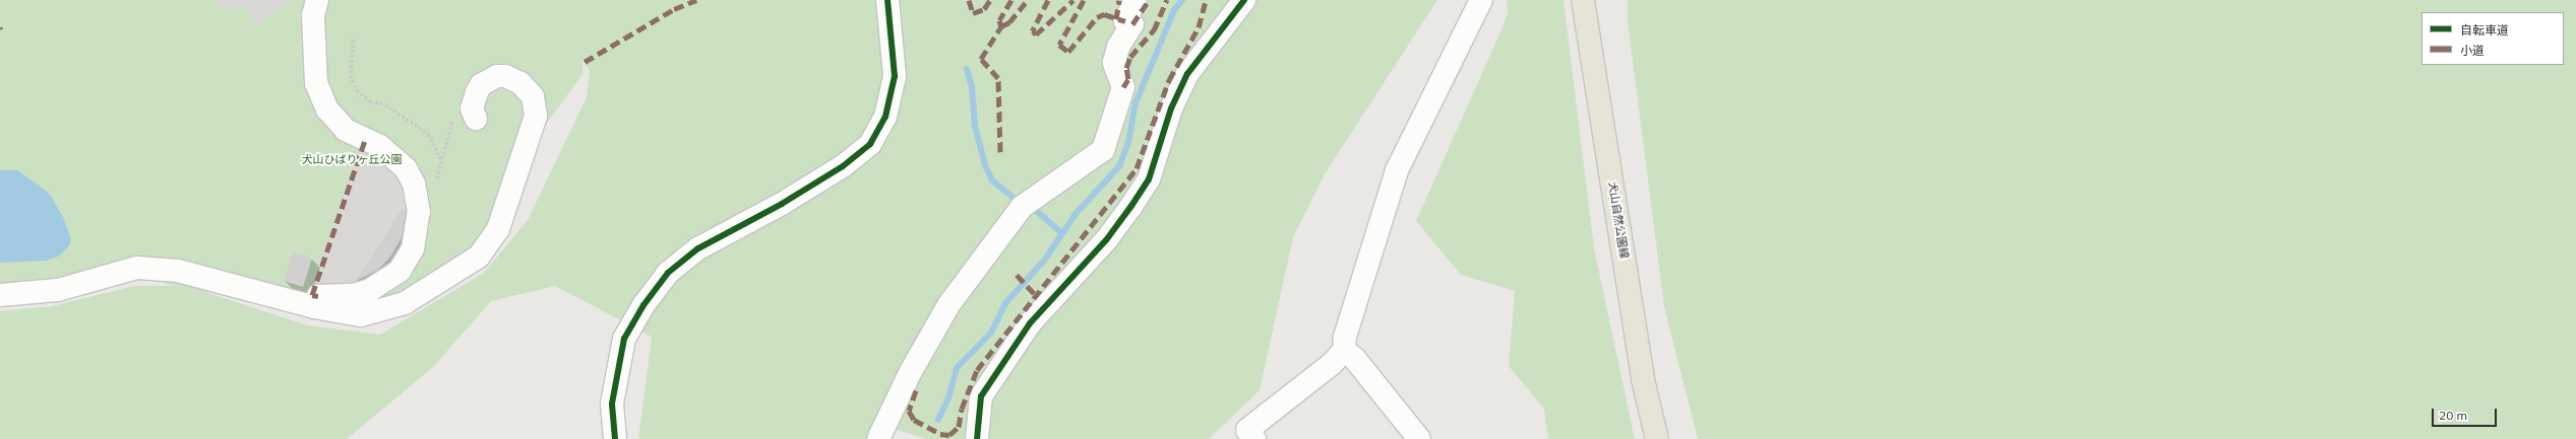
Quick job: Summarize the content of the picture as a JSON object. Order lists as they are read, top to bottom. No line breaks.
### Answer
{"streets":{"main road":["犬山自然公園線"]},"parks":["犬山ひばりヶ丘公園"],"legend":["自転車道","小道"],"scale_bar":"20 m"}
